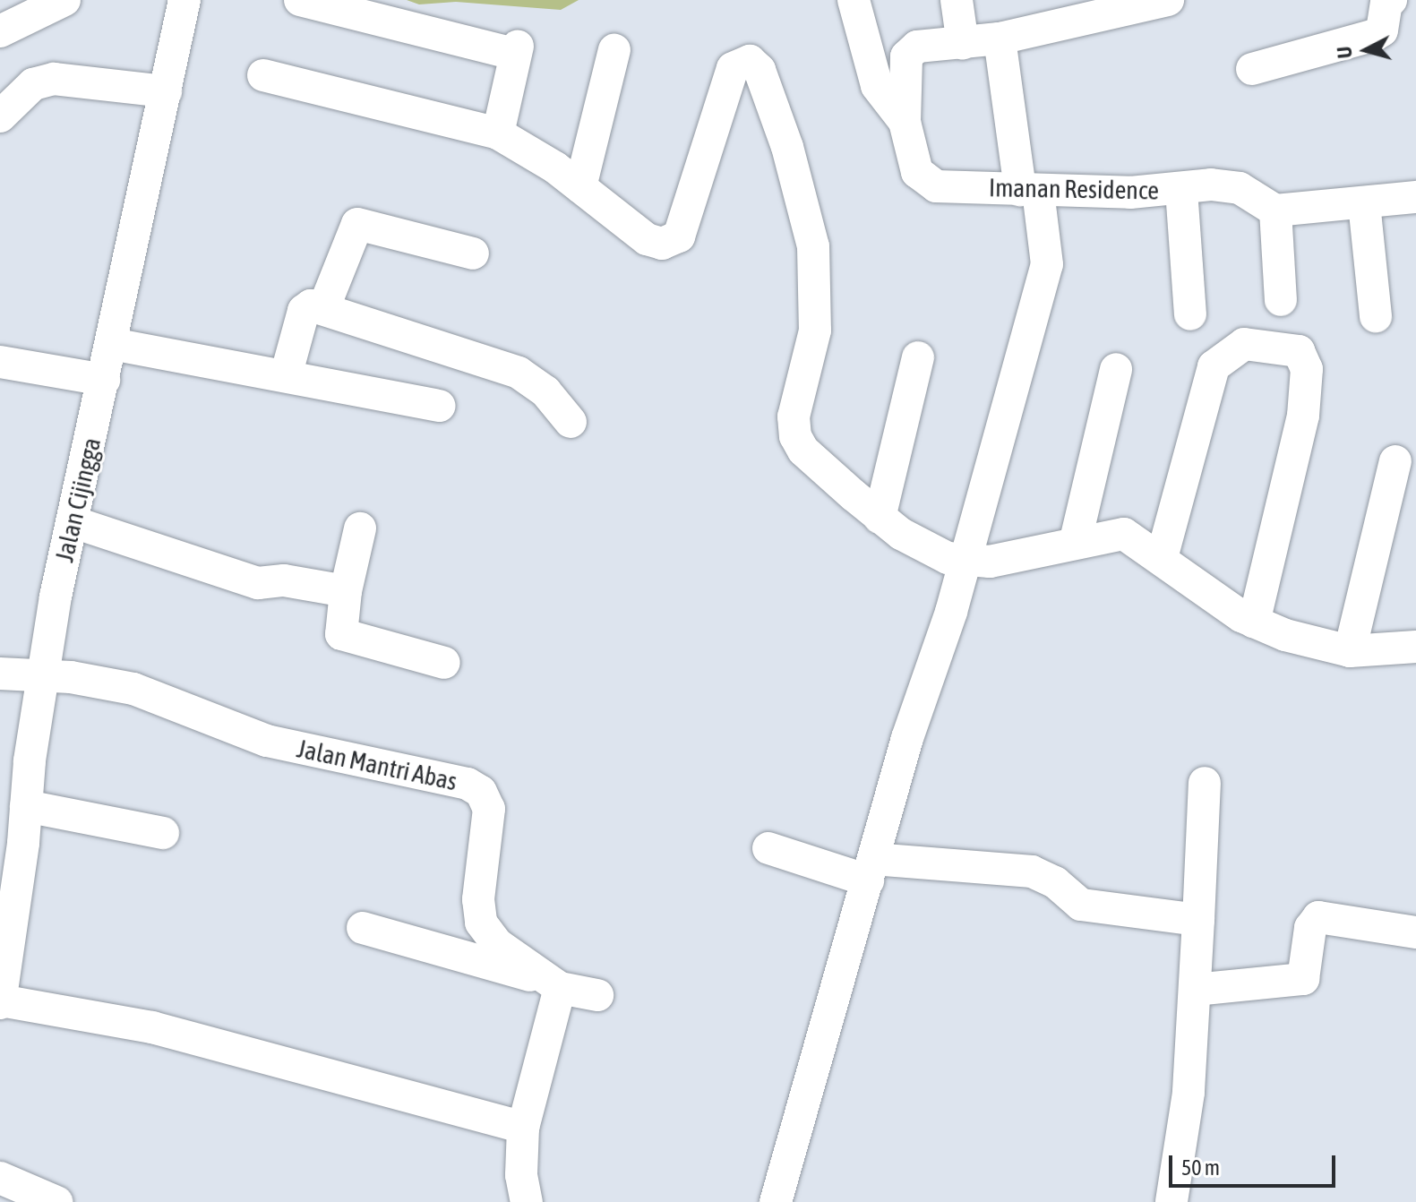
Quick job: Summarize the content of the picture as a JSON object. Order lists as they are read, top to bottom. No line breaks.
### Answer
{"streets":{"street":["Imanan Residence","Jalan Cijingga","Jalan Mantri Abas"]},"crossings":[["Jalan Cijingga","Jalan Mantri Abas"]],"scale_bar":"50 m","north":"left"}
